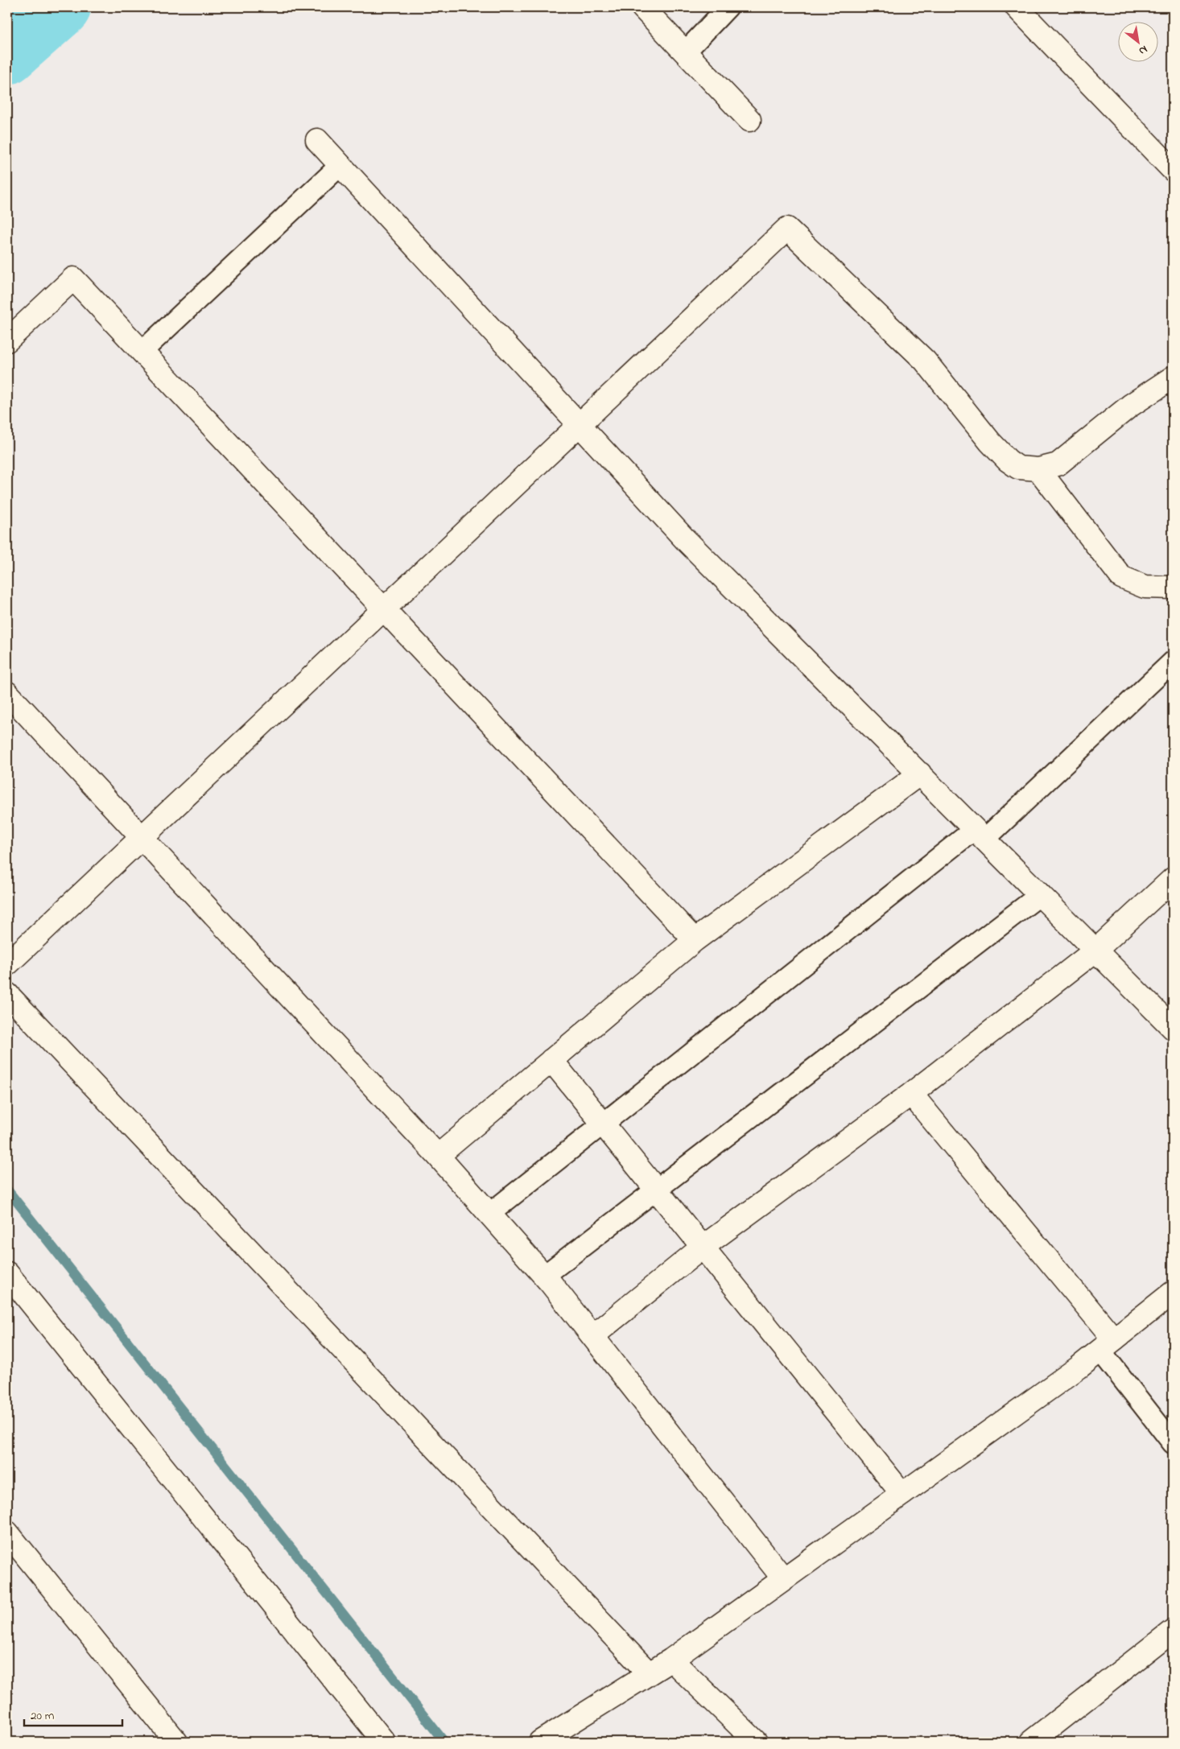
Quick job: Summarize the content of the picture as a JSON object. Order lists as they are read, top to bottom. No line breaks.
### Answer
{"scale_bar":"20 m","north":"bottom right"}
